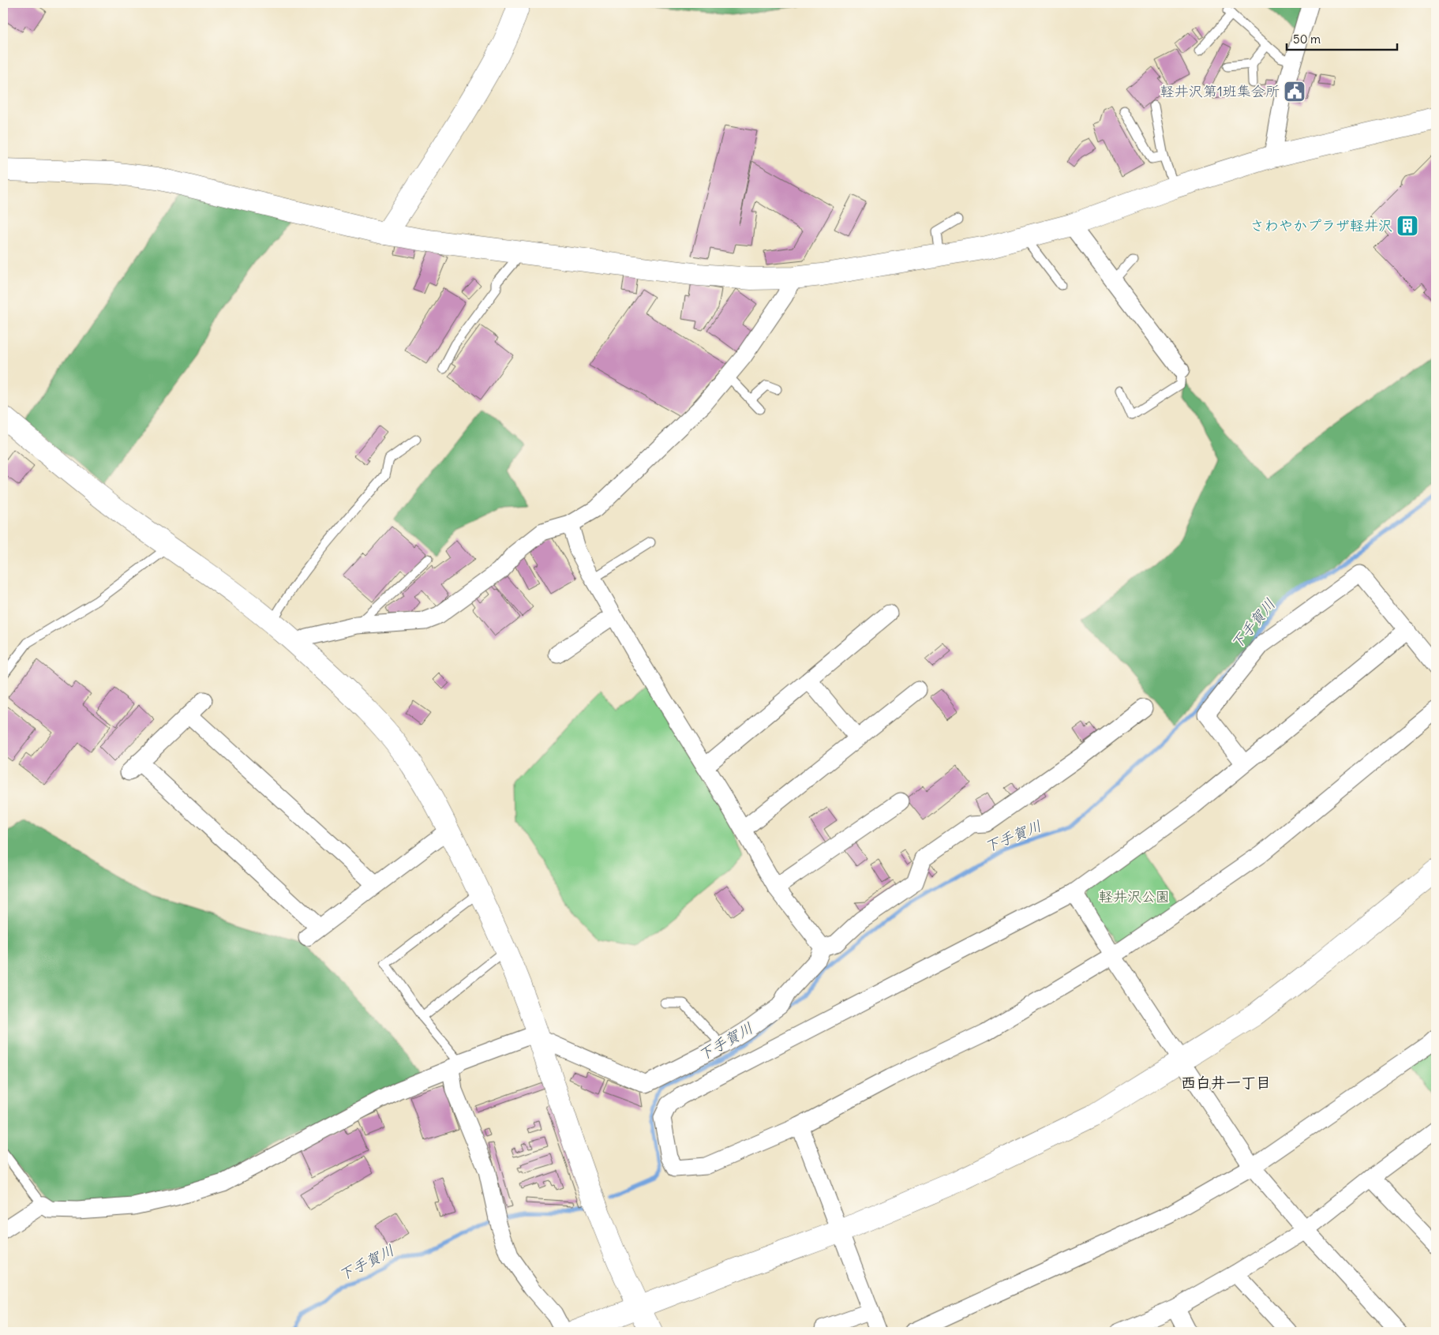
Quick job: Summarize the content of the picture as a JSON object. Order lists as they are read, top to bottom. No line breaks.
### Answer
{"districts":["西白井一丁目"],"water":["下手賀川"],"parks":["軽井沢公園"],"places":{"public building":["軽井沢第1班集会所"],"building":["さわやかプラザ軽井沢"]},"scale_bar":"50 m"}
